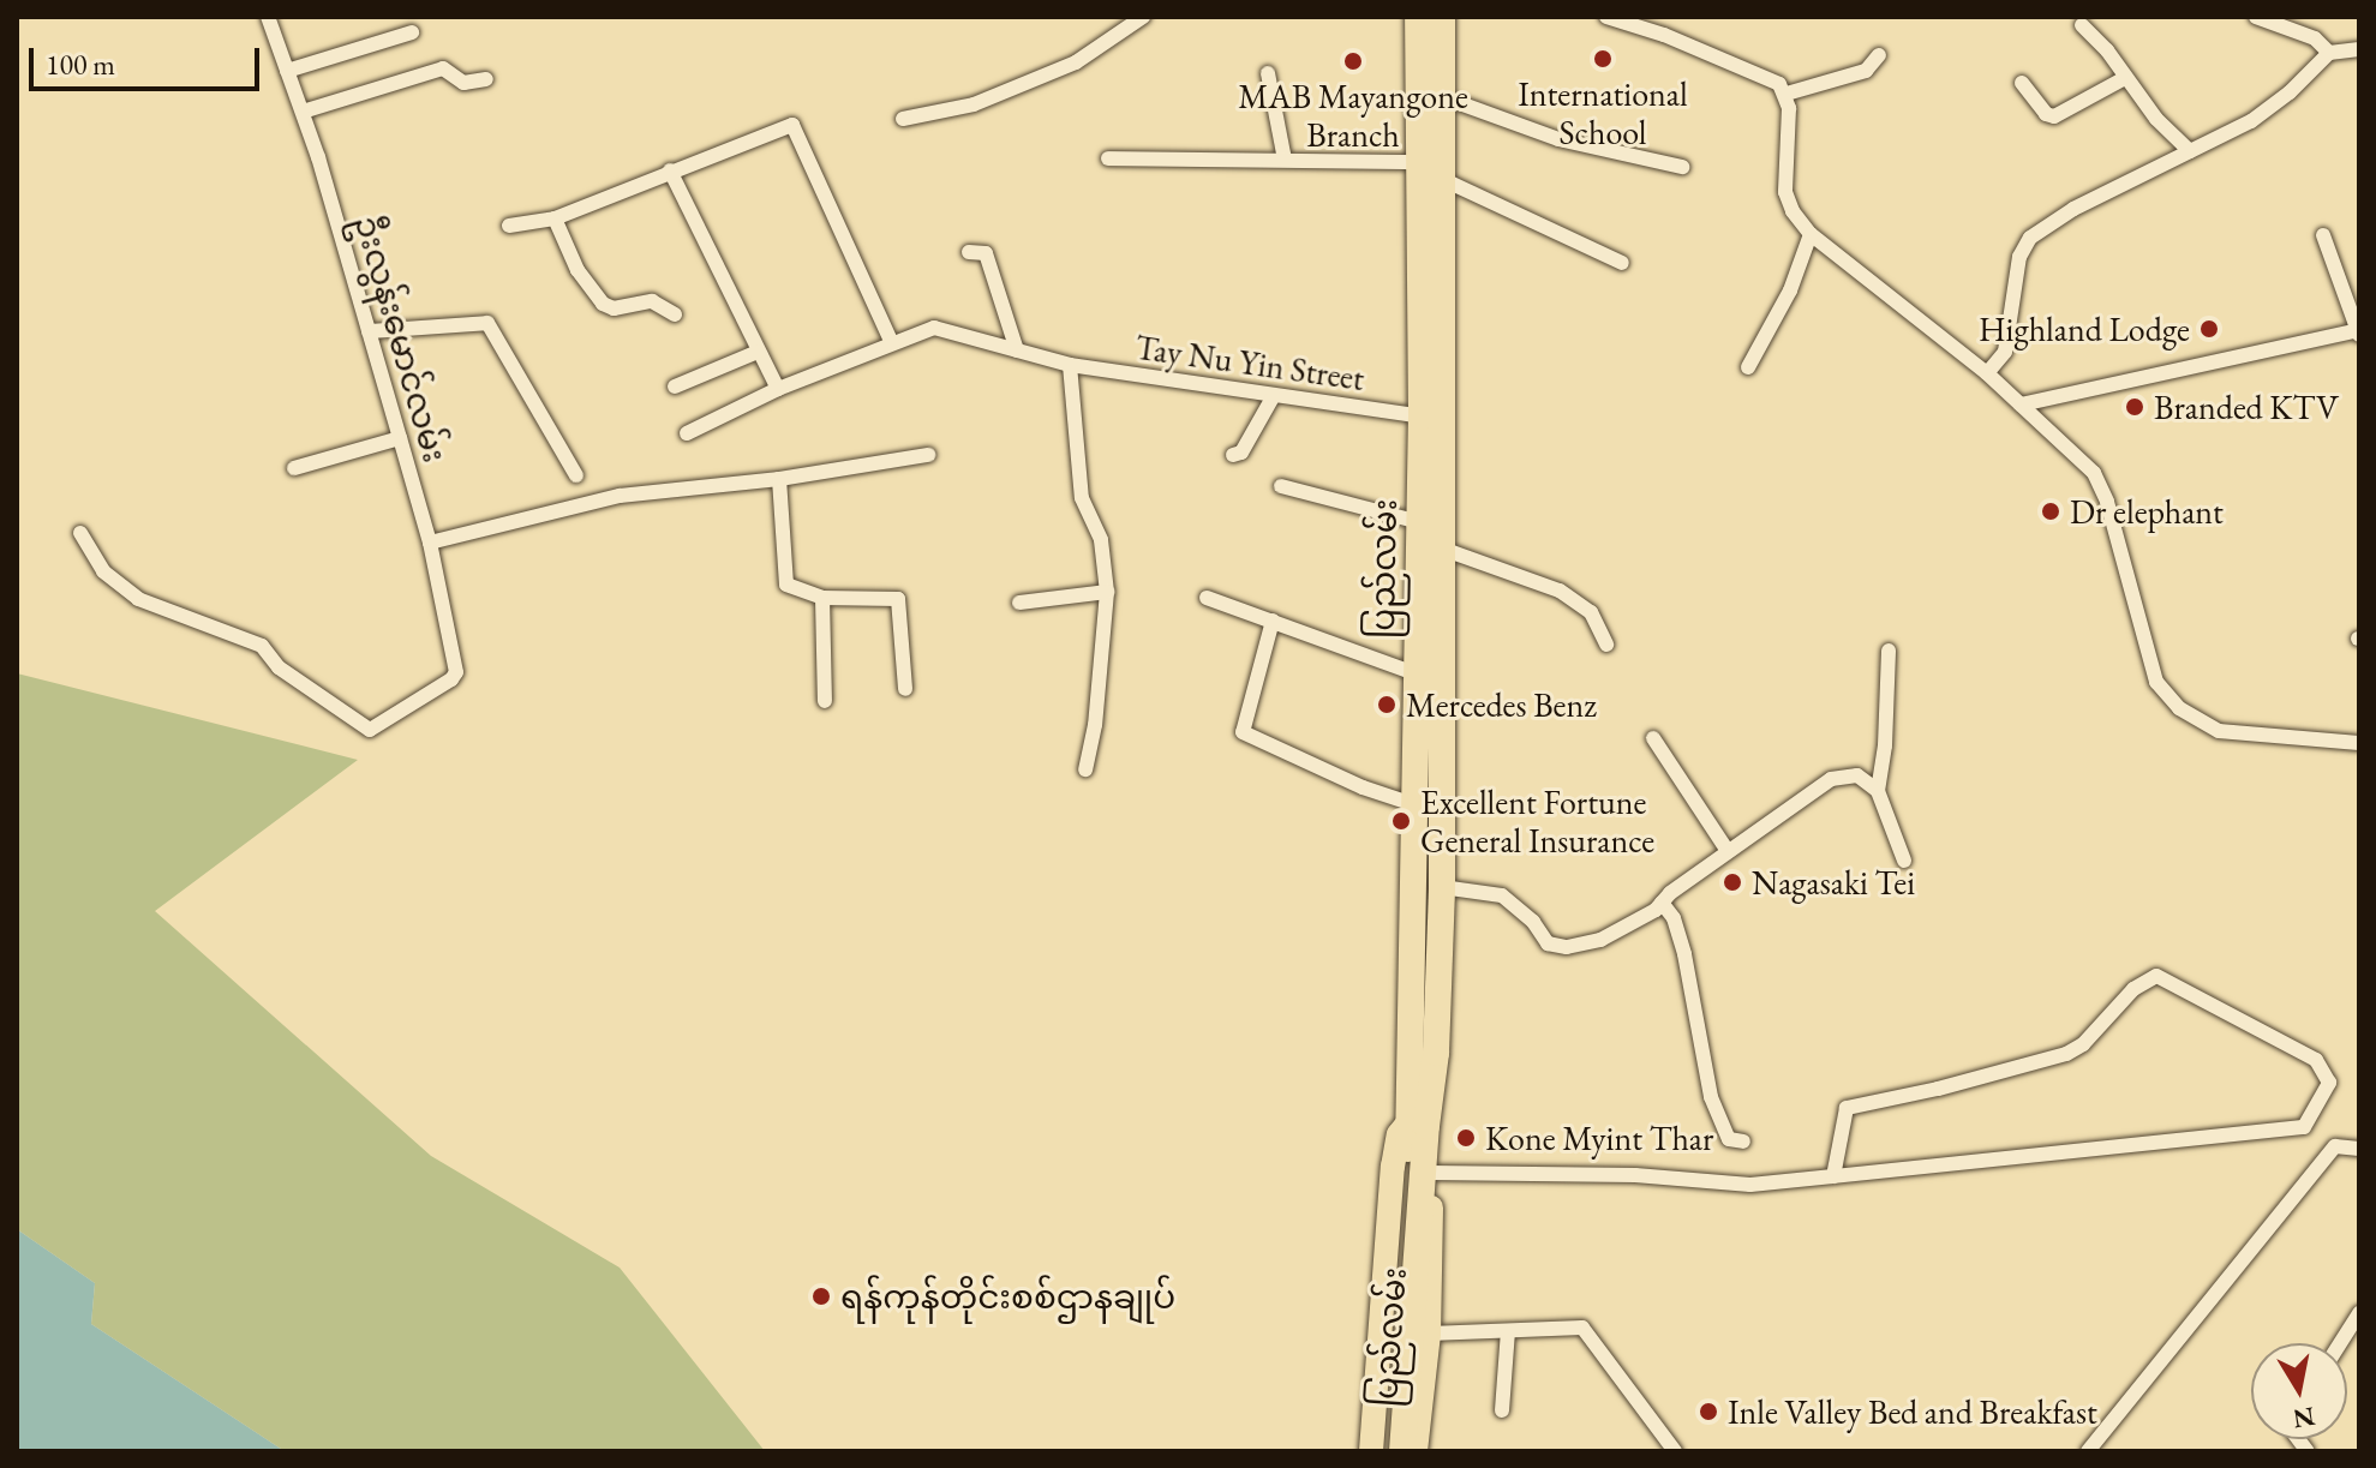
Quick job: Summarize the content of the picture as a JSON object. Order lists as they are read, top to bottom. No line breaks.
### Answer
{"streets":{"highway":["ပြည်လမ်း"],"street":["ဦးလွန်းမောင်လမ်း","Tay Nu Yin Street"]},"crossings":[["Tay Nu Yin Street","ပြည်လမ်း"]],"places":["International School","MAB Mayangone Branch","Highland Lodge","Branded KTV","Dr elephant","Mercedes Benz","Excellent Fortune General Insurance","Nagasaki Tei","Kone Myint Thar","ရန်ကုန်တိုင်းစစ်ဌာနချုပ်","Inle Valley Bed and Breakfast"],"scale_bar":"100 m","north":"bottom"}
